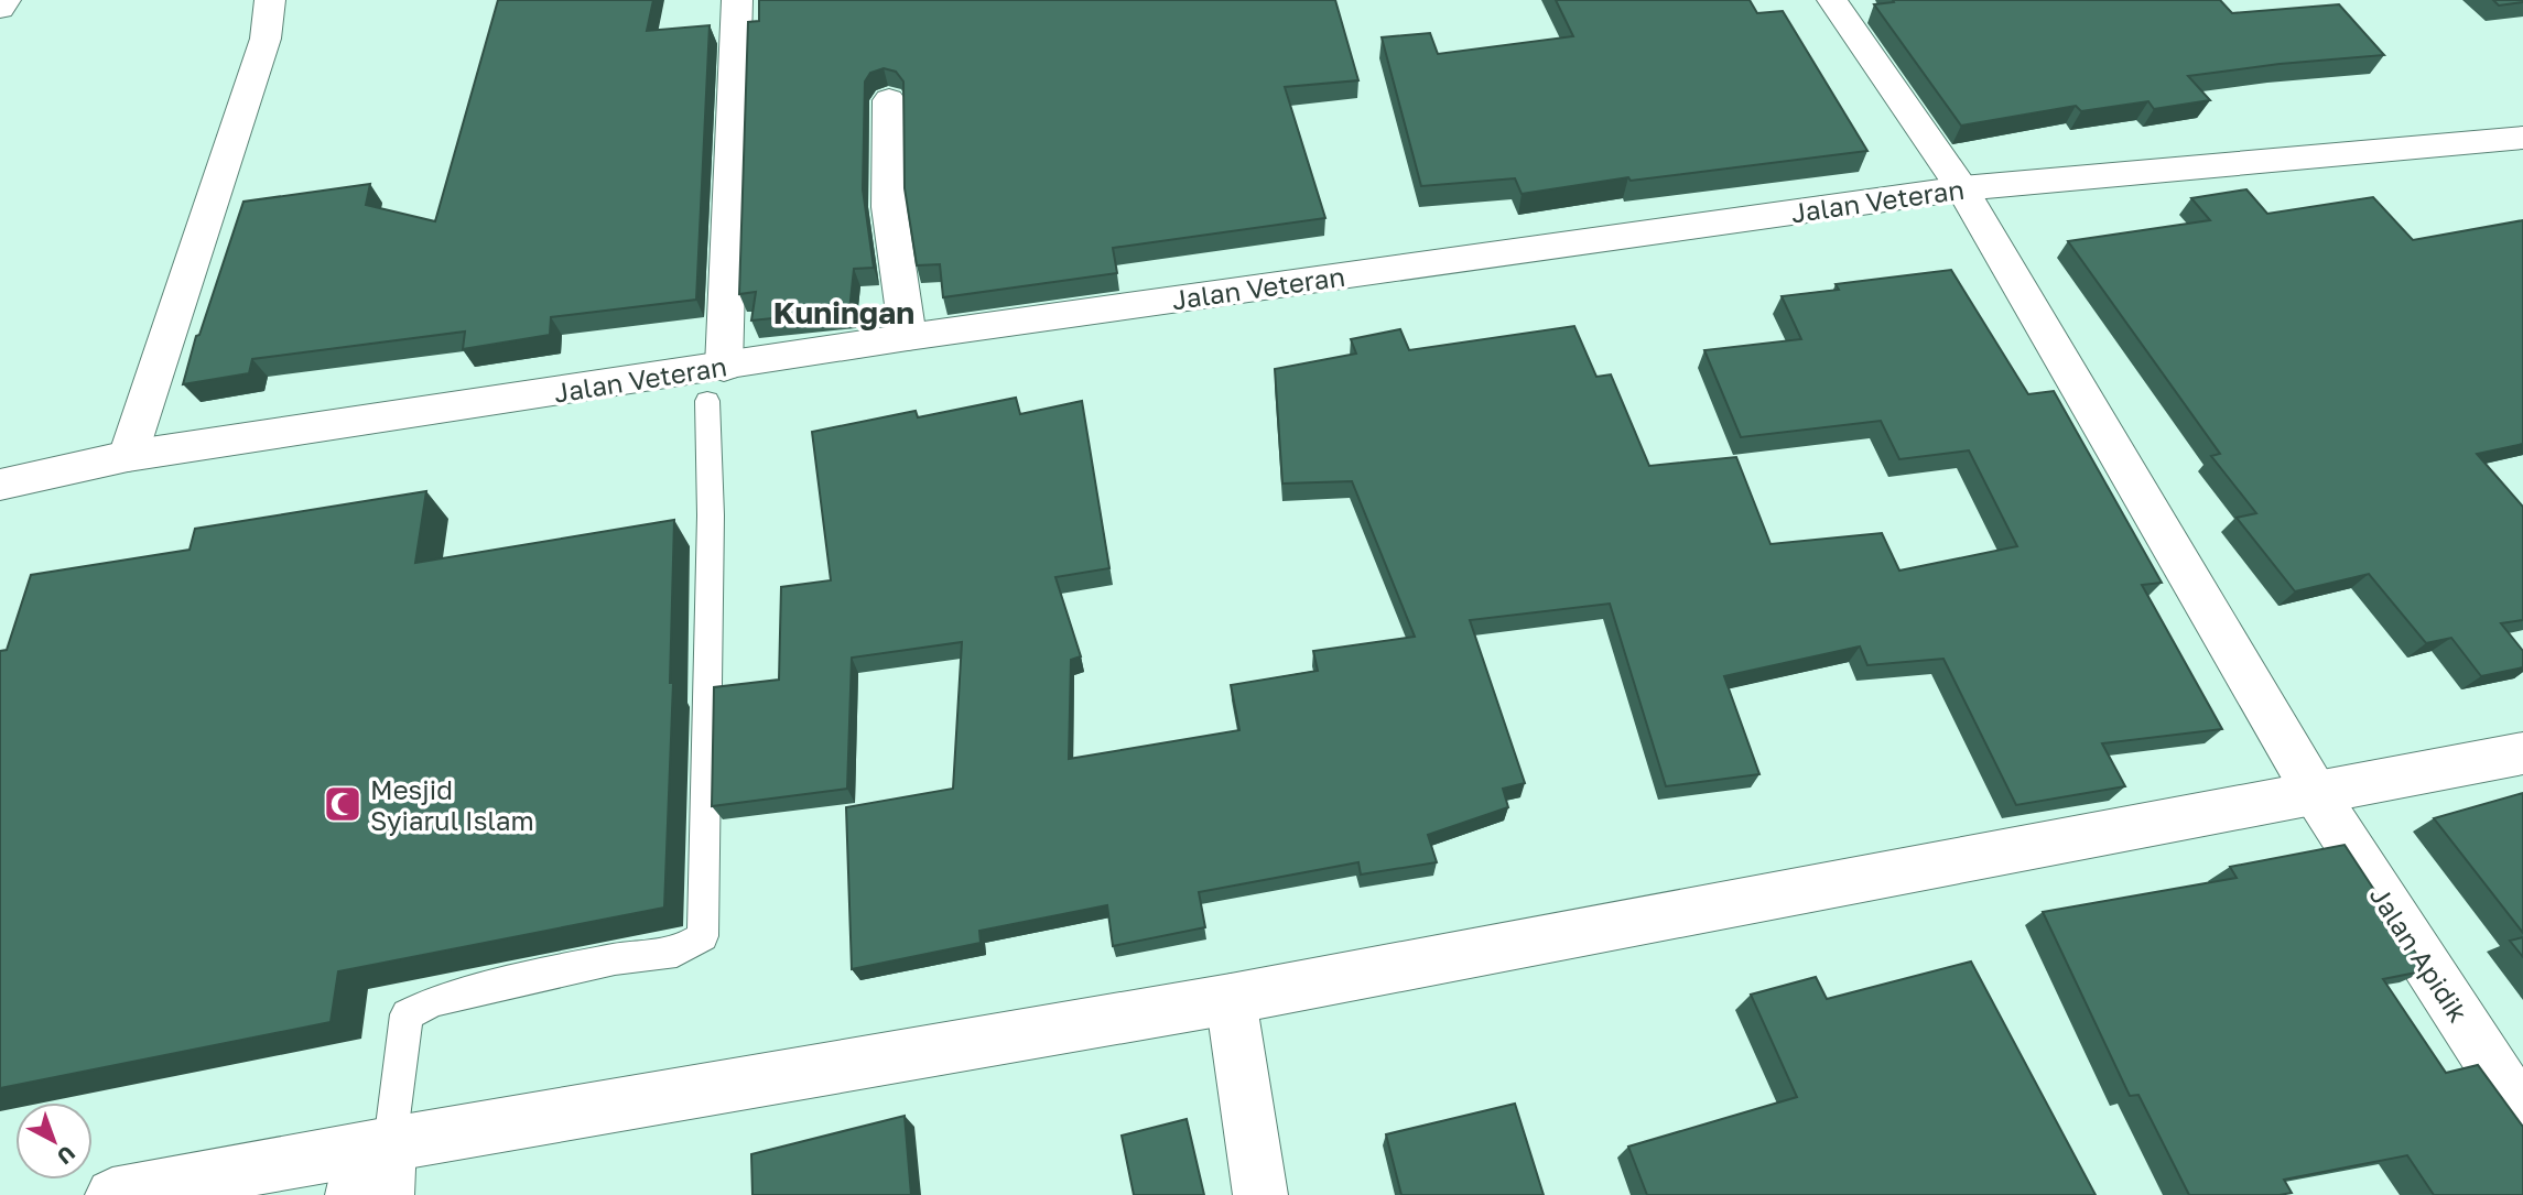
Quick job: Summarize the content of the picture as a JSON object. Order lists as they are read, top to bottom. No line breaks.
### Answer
{"streets":{"main road":["Jalan Veteran","Jalan Apidik"]},"crossings":[["Jalan Veteran","Jalan Apidik"]],"districts":["Kuningan"],"places":{"mosque":["Mesjid Syiarul Islam"]},"north":"bottom right"}
